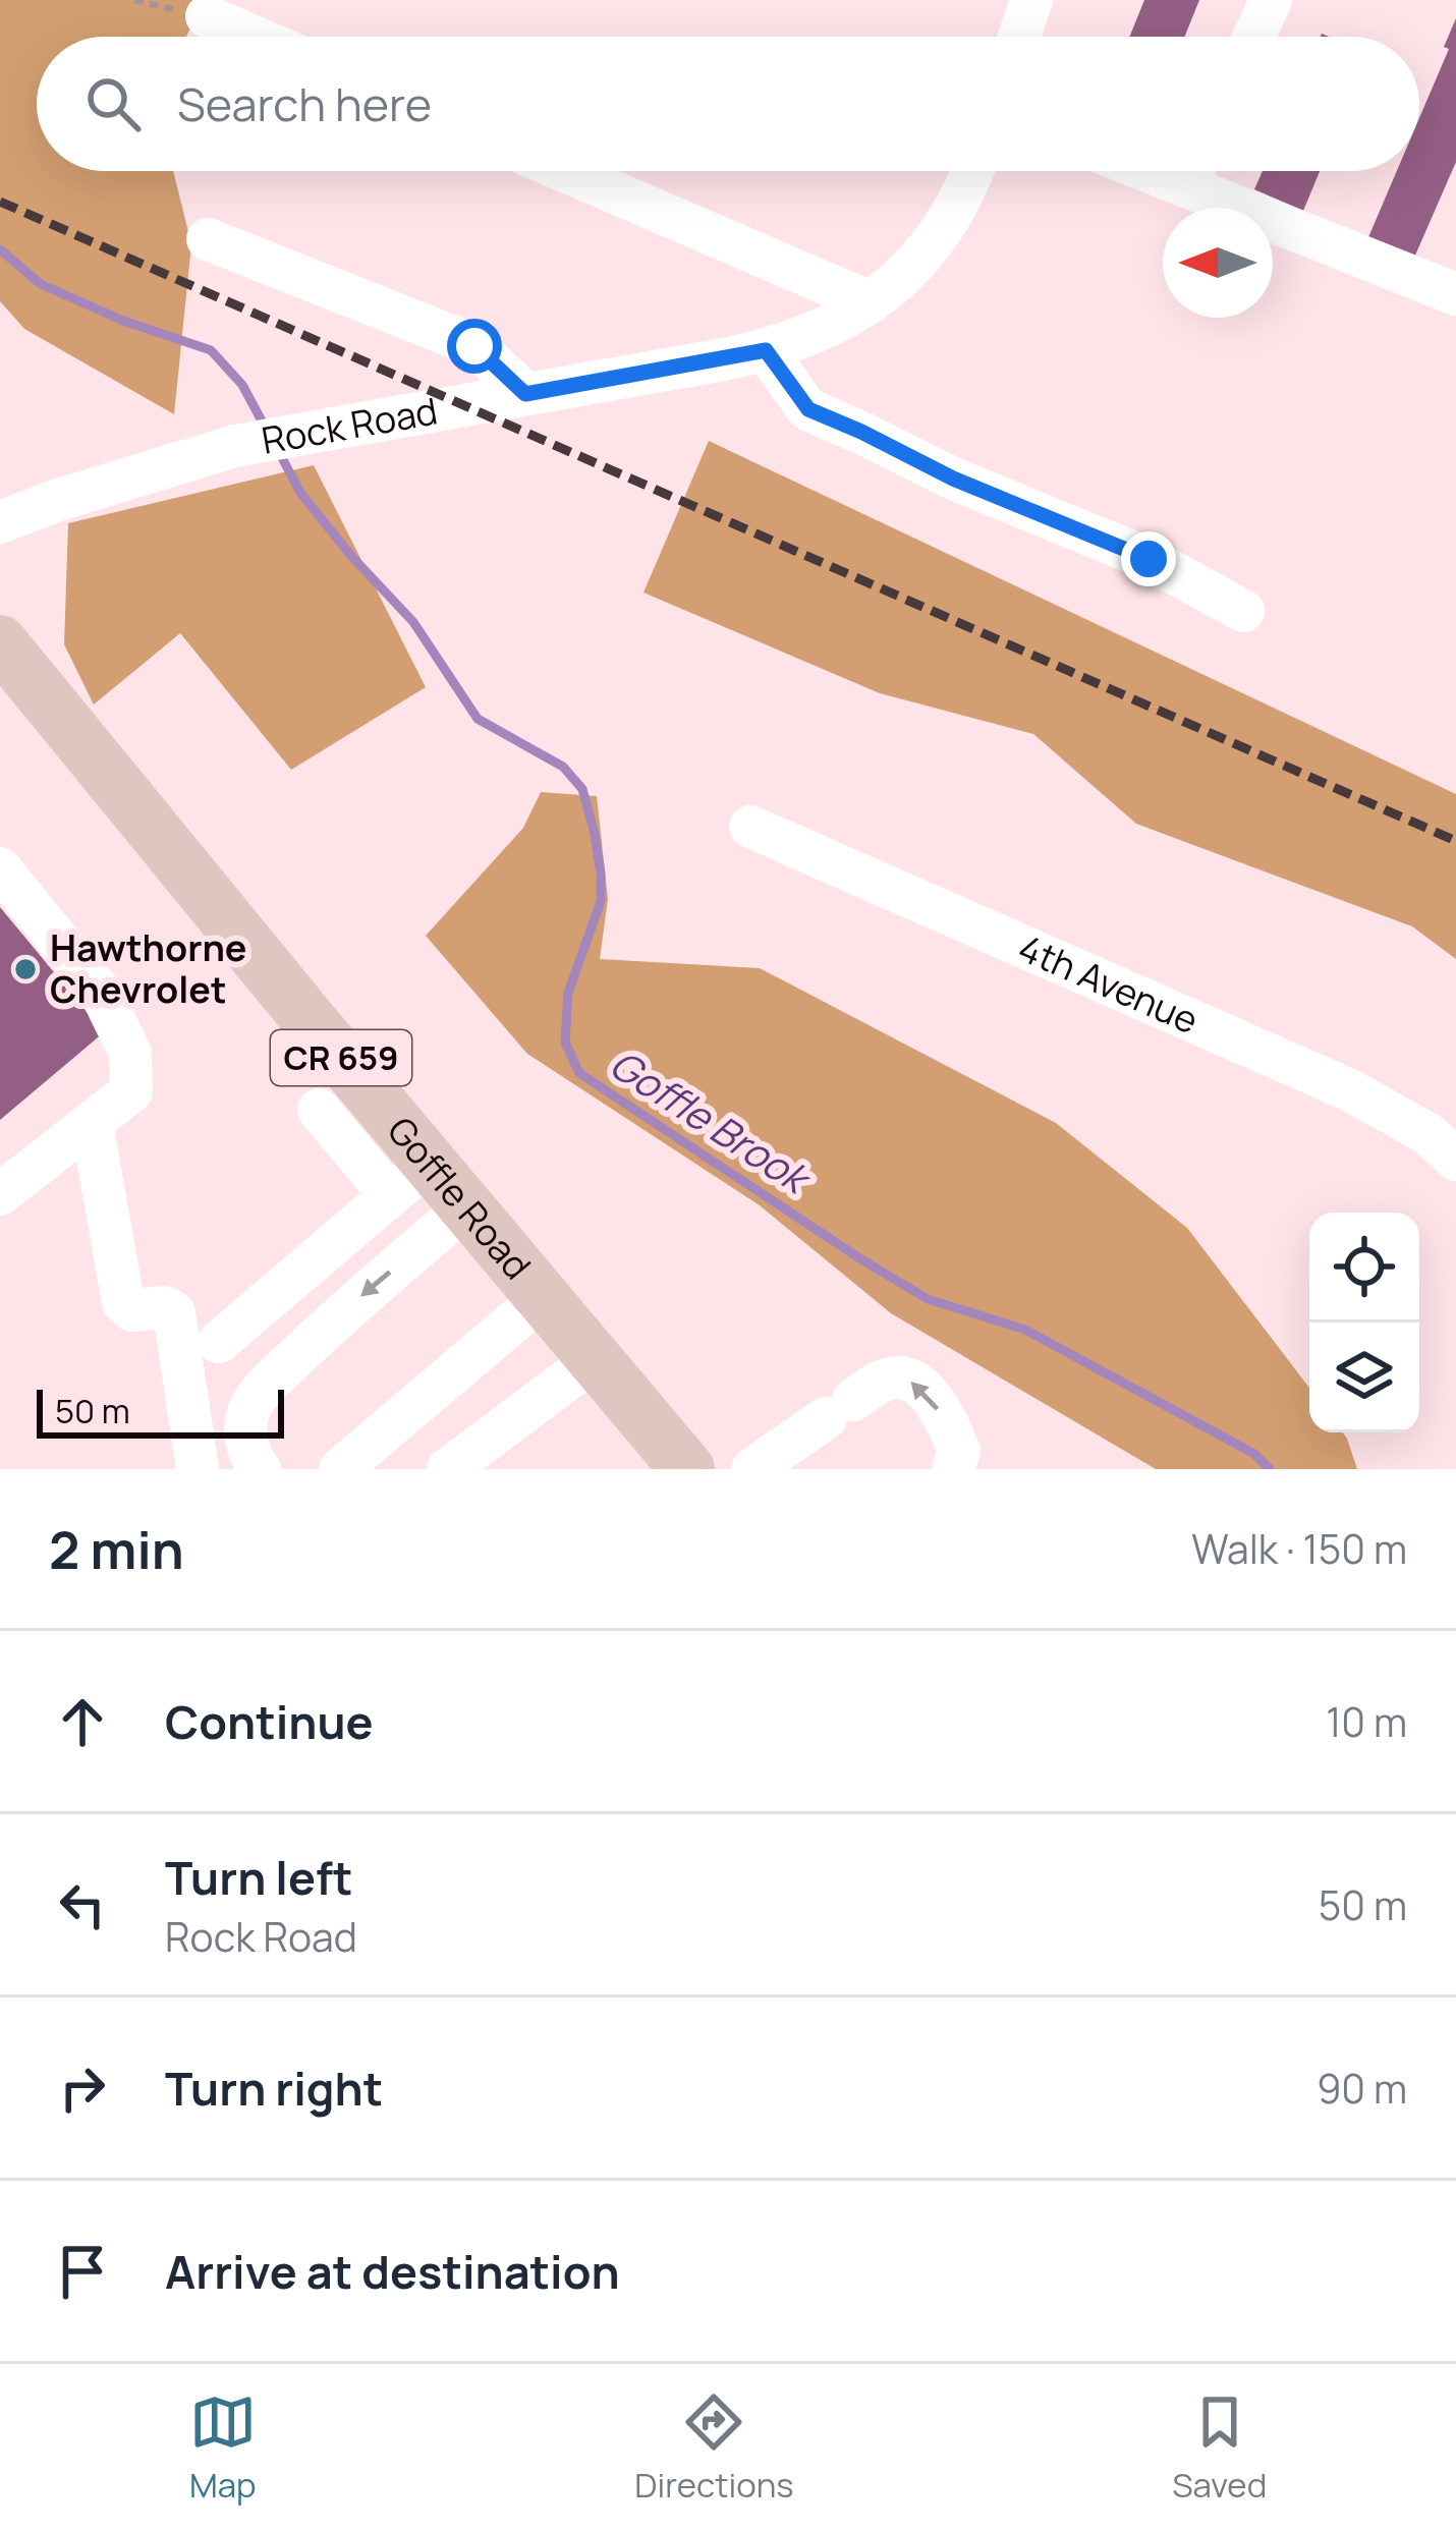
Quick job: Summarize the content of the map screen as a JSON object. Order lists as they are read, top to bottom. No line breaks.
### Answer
{"streets":{"main road":["CR 659","Goffle Road"],"street":["Rock Road","4th Avenue"]},"water":["Goffle Brook"],"places":["Hawthorne Chevrolet"],"scale_bar":"50 m","north":"left","page":{"search":"Search here","scale":"50 m","heading":["2 min","Walk · 150 m"],"list":[["Continue","10 m"],["Turn left","Rock Road","50 m"],["Turn right","90 m"],"Arrive at destination"],"nav":["Map","Directions","Saved"]}}
